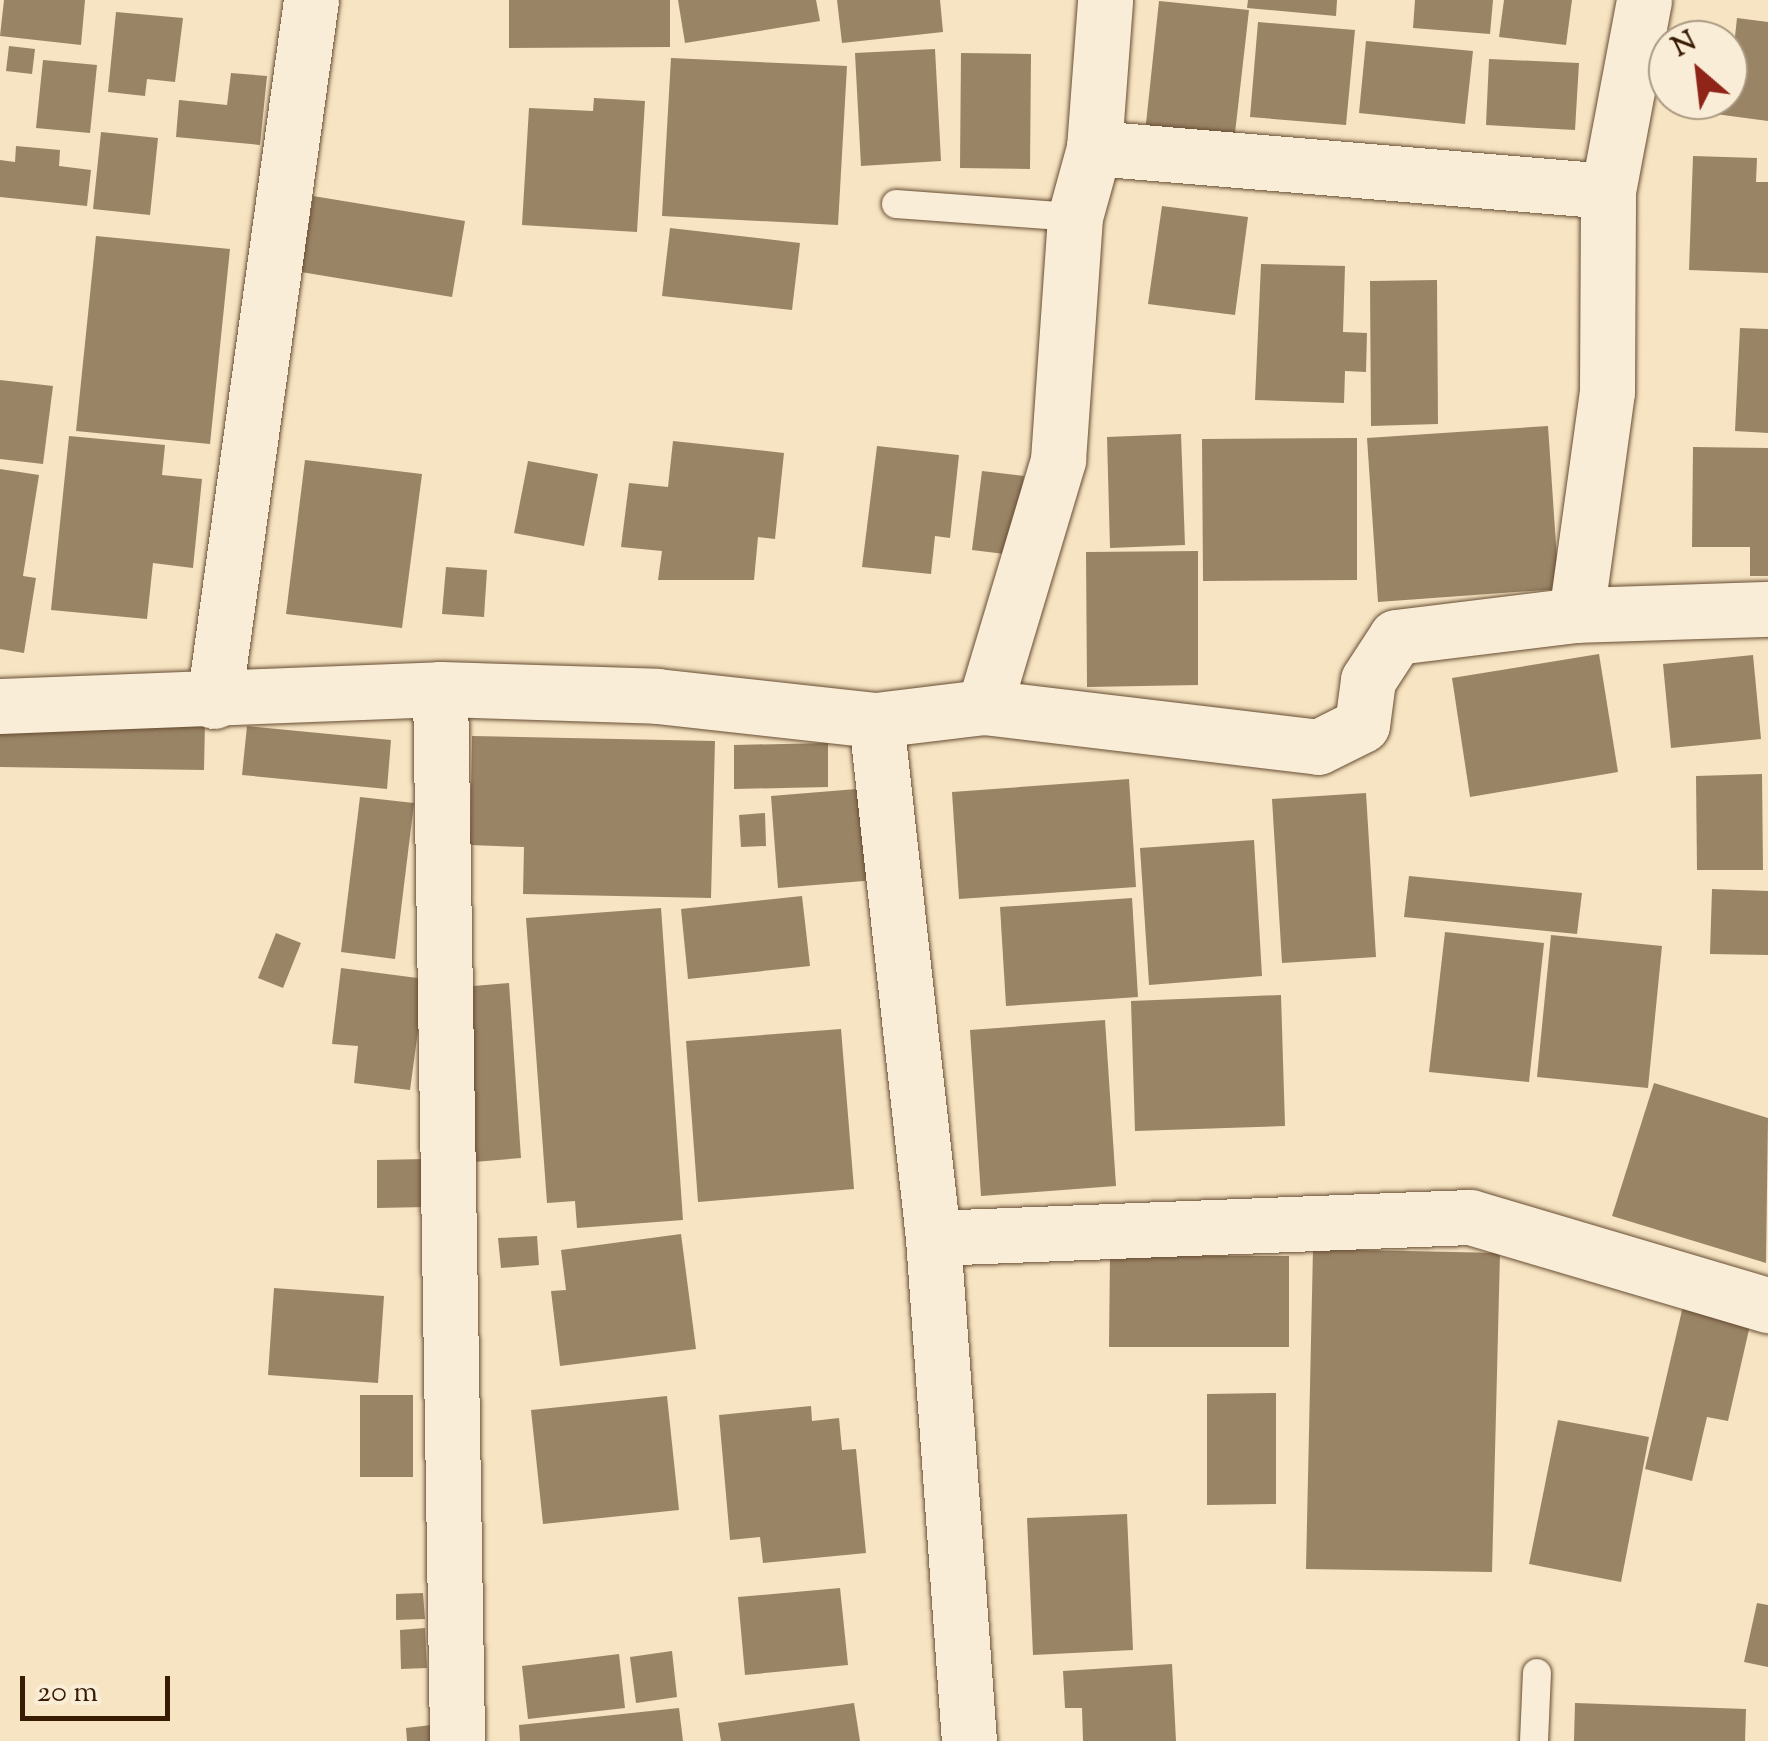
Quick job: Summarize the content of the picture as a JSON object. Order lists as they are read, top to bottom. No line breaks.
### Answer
{"scale_bar":"20 m","north":"top left"}
